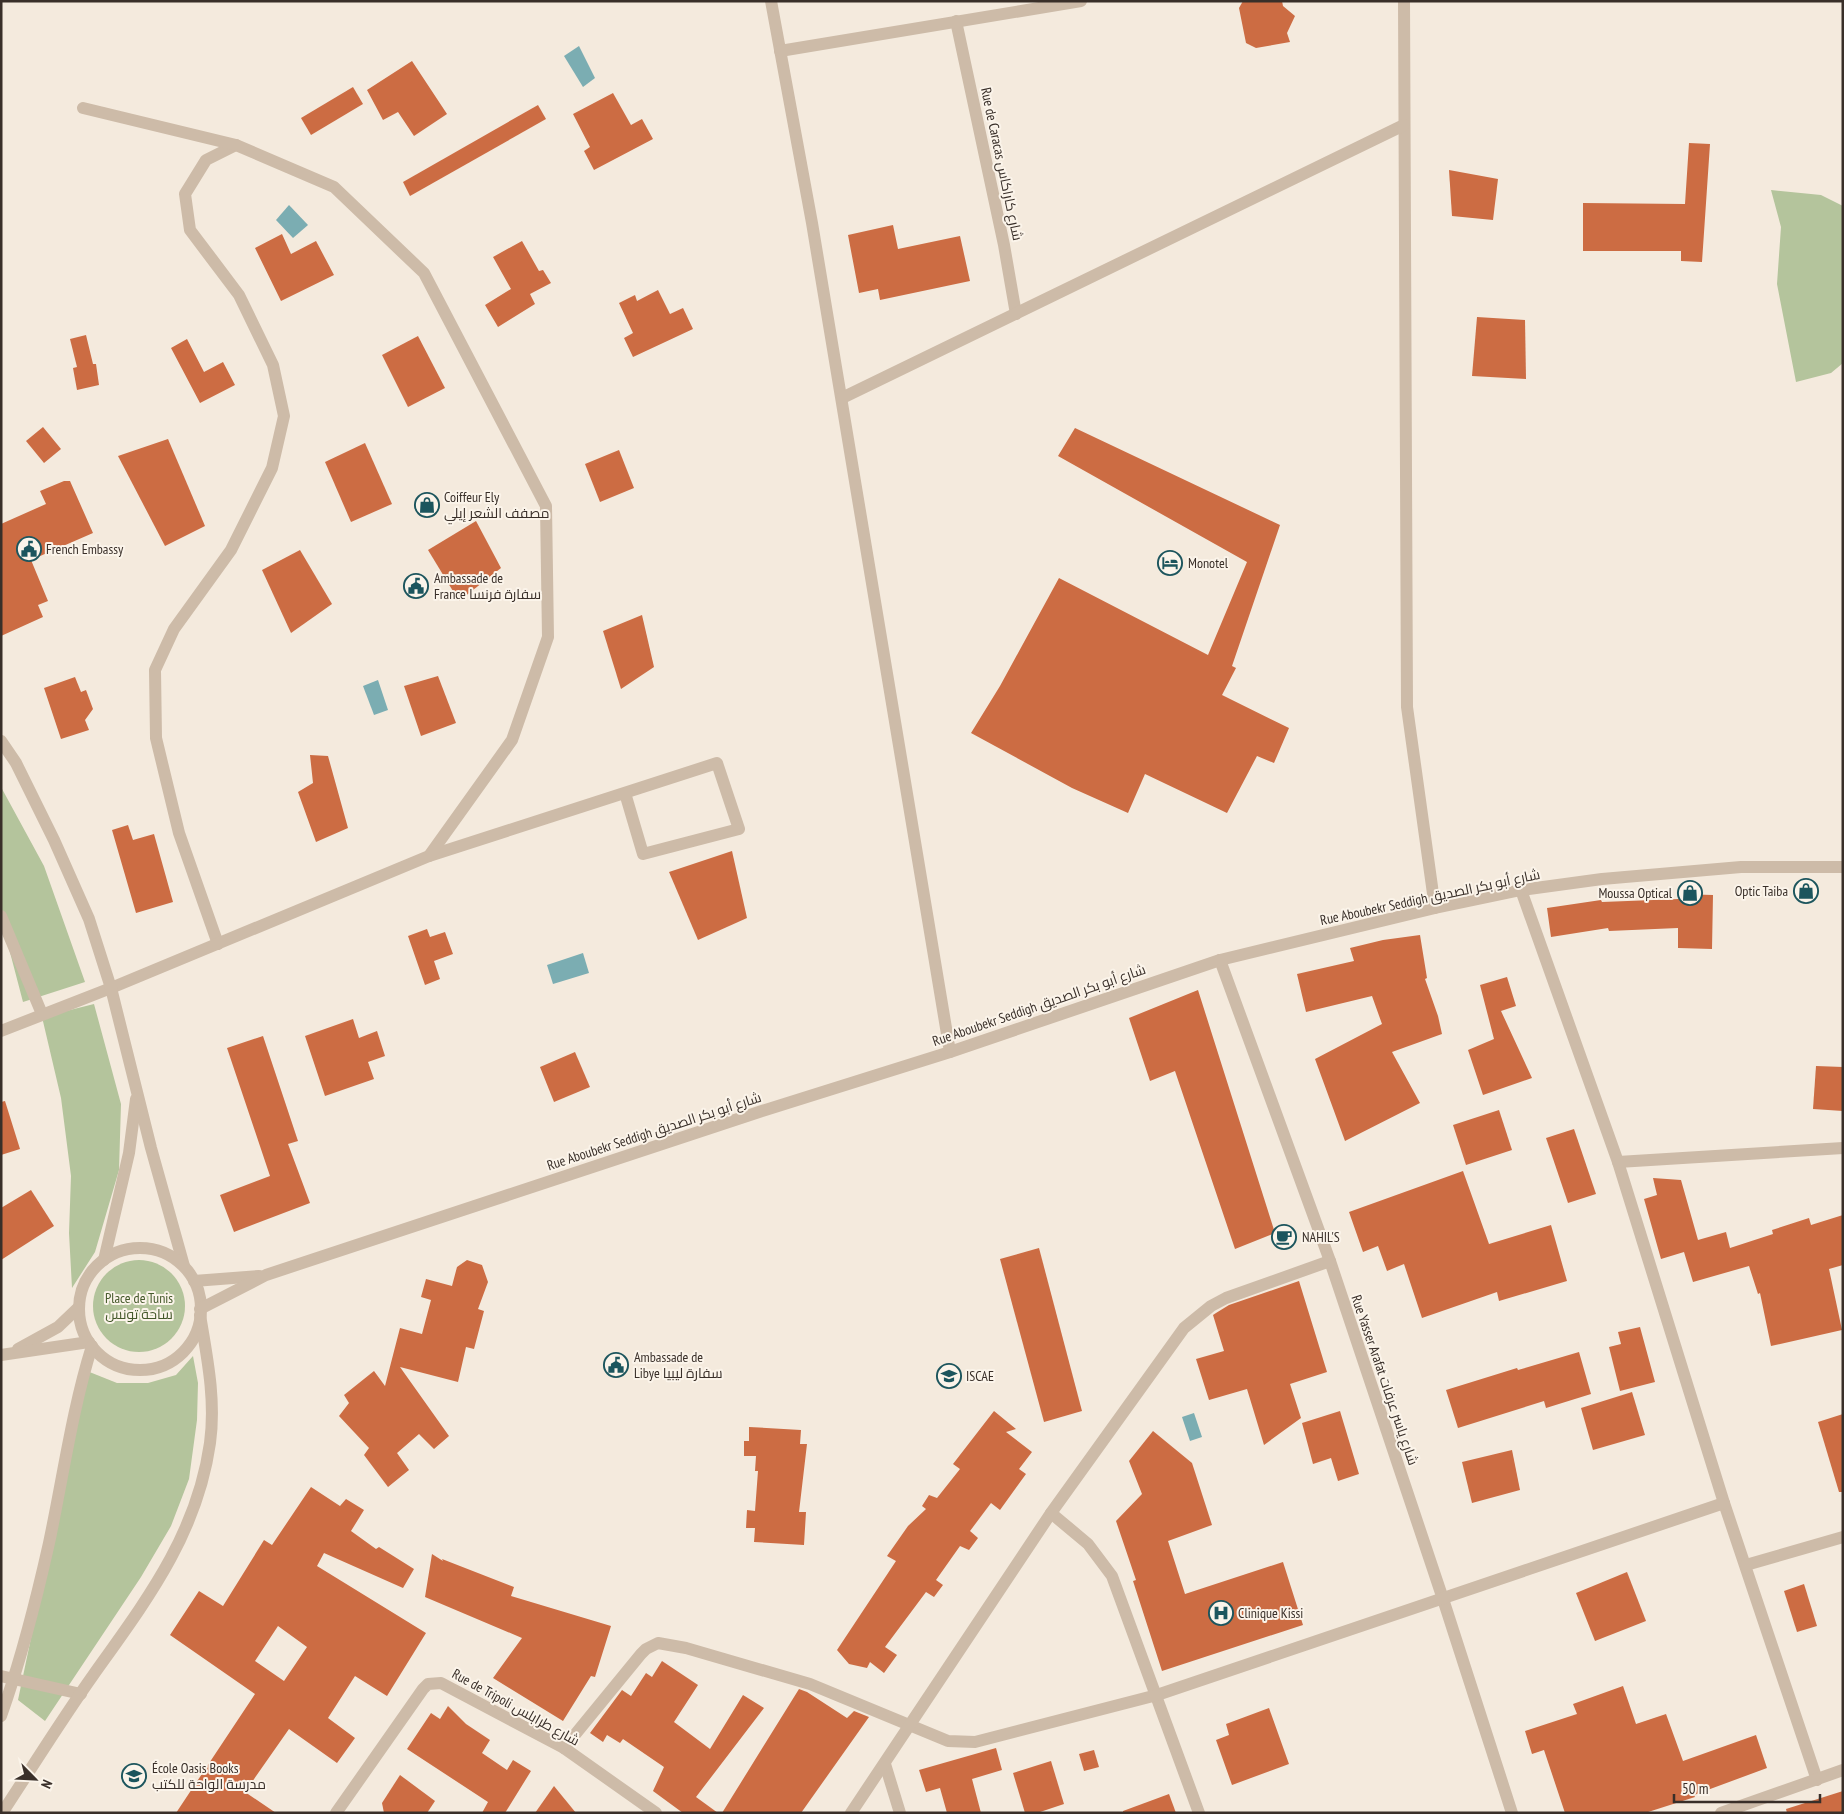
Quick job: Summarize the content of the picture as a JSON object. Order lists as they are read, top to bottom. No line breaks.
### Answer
{"streets":{"street":["Rue de Caracas شارع كاراكاس","Rue Aboubekr Seddigh شارع أبو بكر الصديق","Rue Yasser Arafat شارع ياسر عرفات","Rue de Tripoli شارع طرابلس"]},"crossings":[["Rue Aboubekr Seddigh شارع أبو بكر الصديق","Rue Yasser Arafat شارع ياسر عرفات"]],"parks":["Place de Tunis ساحة تونس"],"places":{"shop":["Coiffeur Ely مصفف الشعر إيلي","Optic Taiba","Moussa Optical"],"public building":["French Embassy","Ambassade de France سفارة فرنسا","Ambassade de Libye سفارة ليبيا"],"hotel":["Monotel"],"cafe":["NAHIL'S"],"school or university":["ISCAE","École Oasis Books مدرسة الواحة للكتب"],"hospital":["Clinique Kissi"]},"scale_bar":"50 m","north":"bottom right"}
